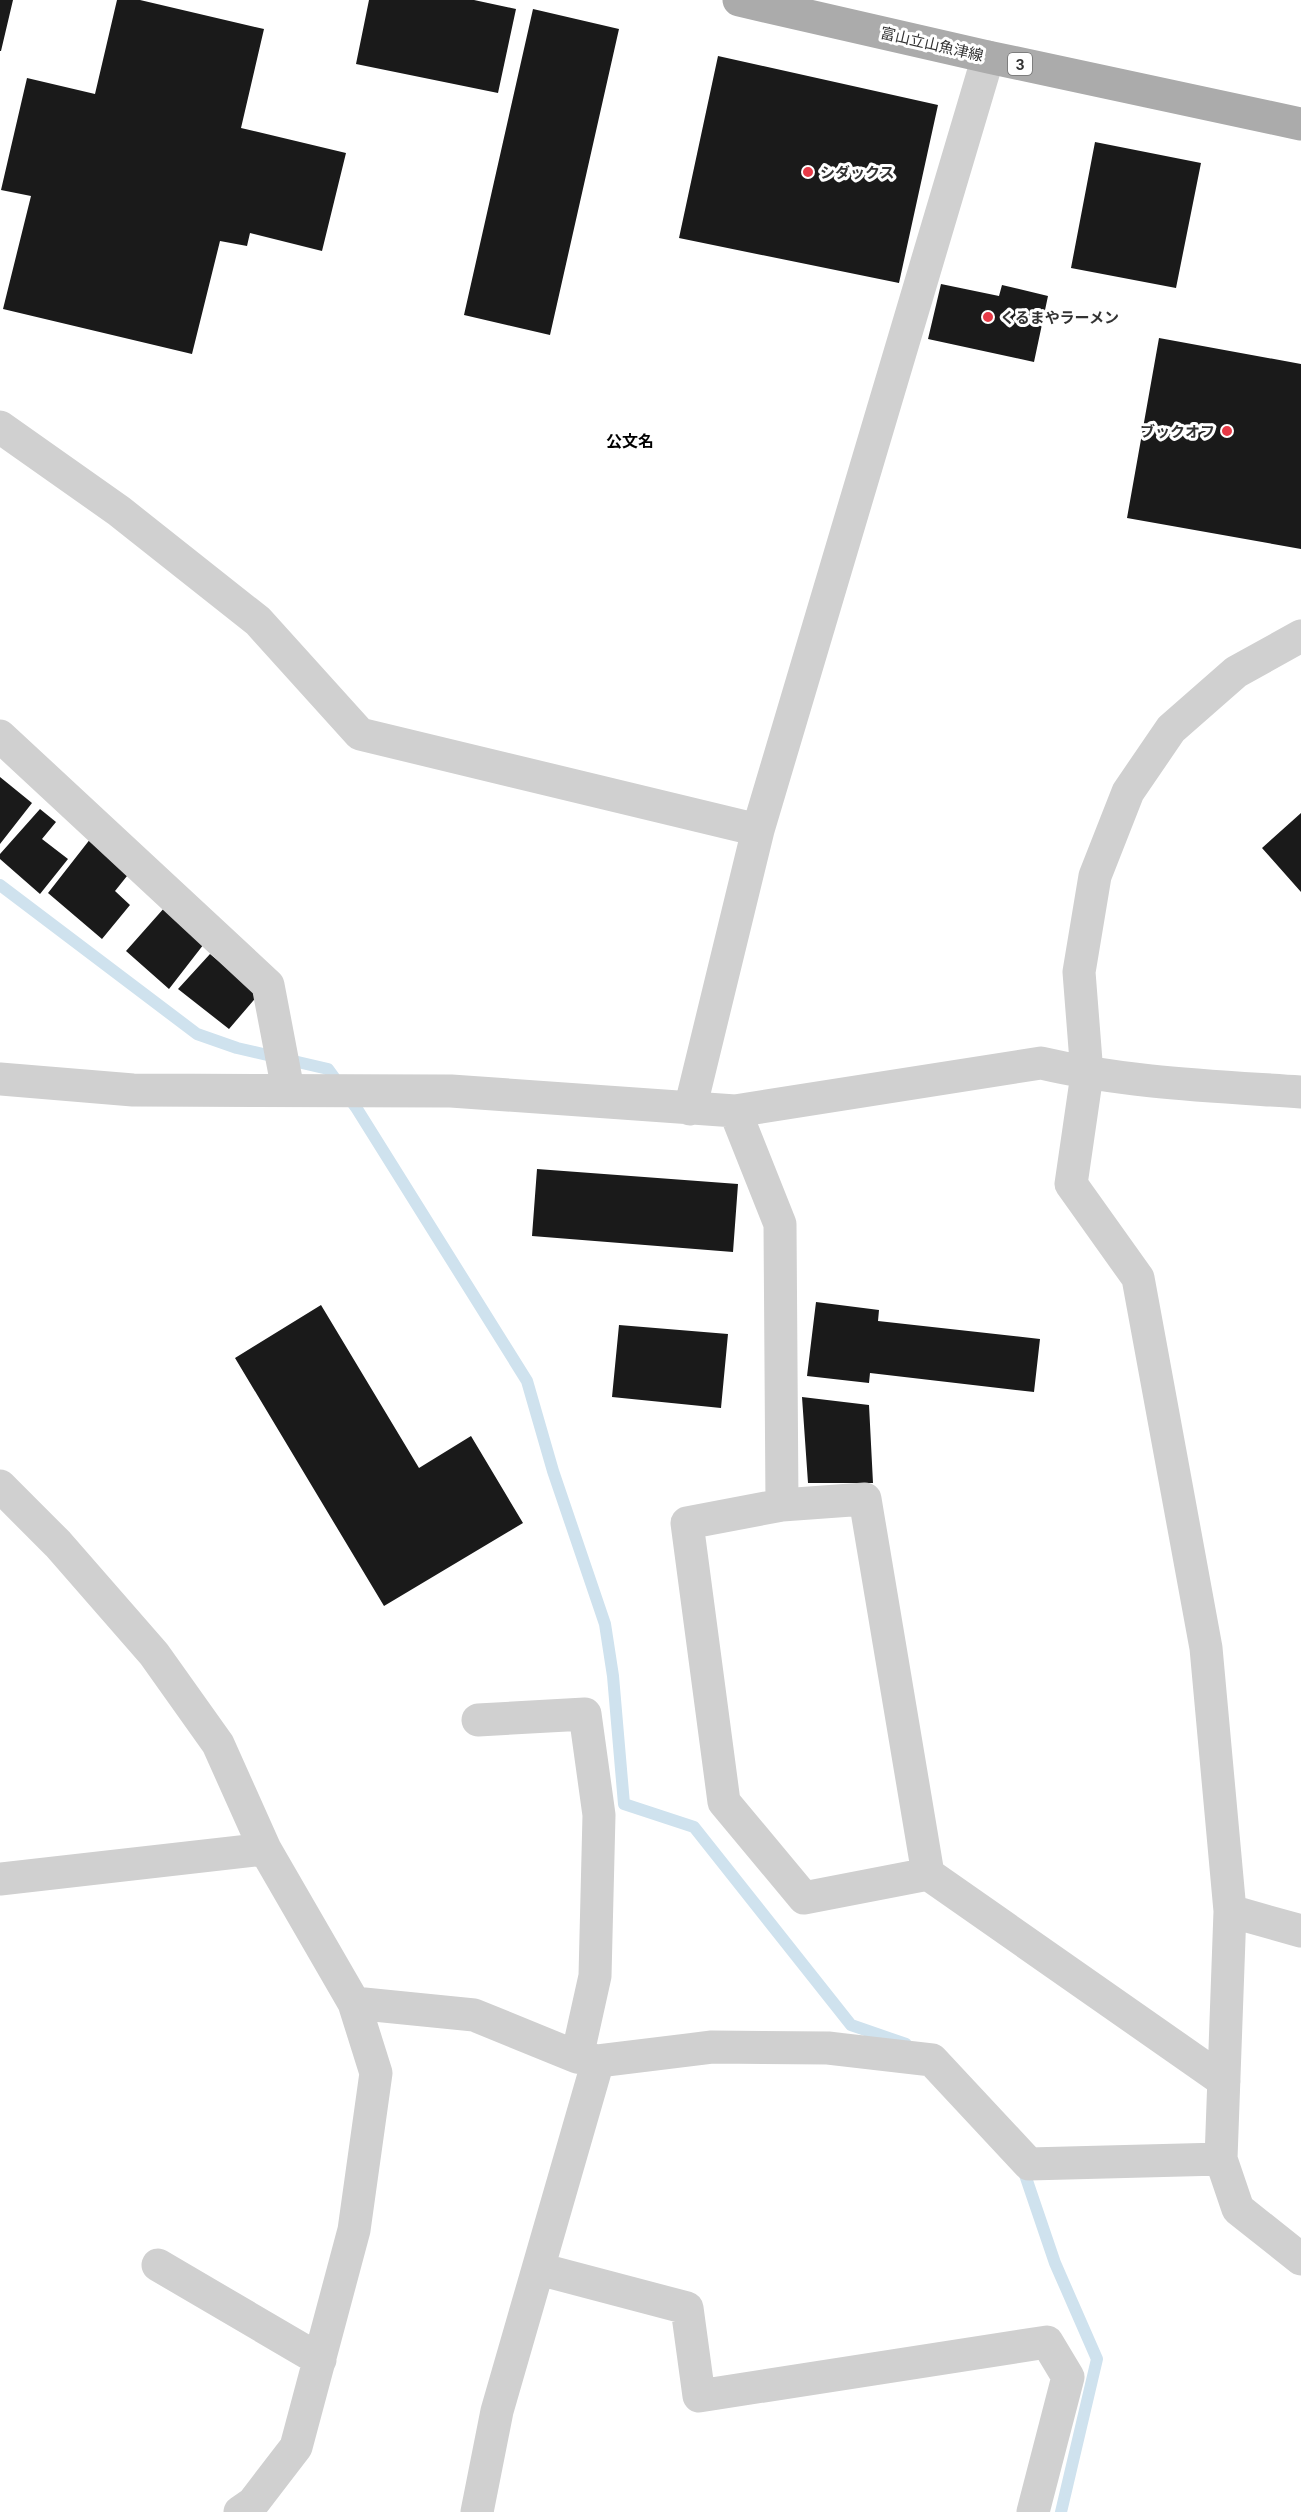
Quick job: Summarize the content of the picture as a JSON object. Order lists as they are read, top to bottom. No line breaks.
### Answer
{"streets":{"main road":["富山立山魚津線","3"]},"districts":["公文名"],"places":["シダックス","くるまやラーメン","ブックオフ"]}
